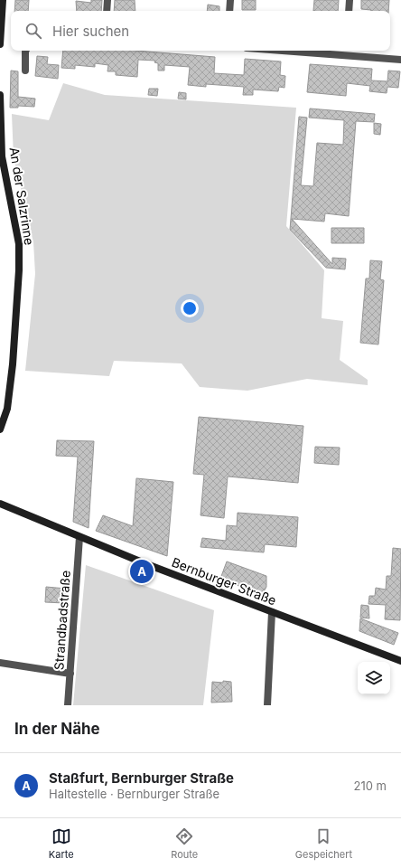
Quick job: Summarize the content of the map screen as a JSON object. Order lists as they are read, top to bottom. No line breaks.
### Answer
{"streets":{"main road":["An der Salzrinne","Bernburger Straße"],"street":["Strandbadstraße"]},"crossings":[["Bernburger Straße","Strandbadstraße"]],"page":{"search":"Hier suchen","pins":"A","heading":"In der Nähe","list":[{"mark":"A","name":"Staßfurt, Bernburger Straße","note":"Haltestelle · Bernburger Straße","value":"210 m"}],"nav":["Karte","Route","Gespeichert"]}}
